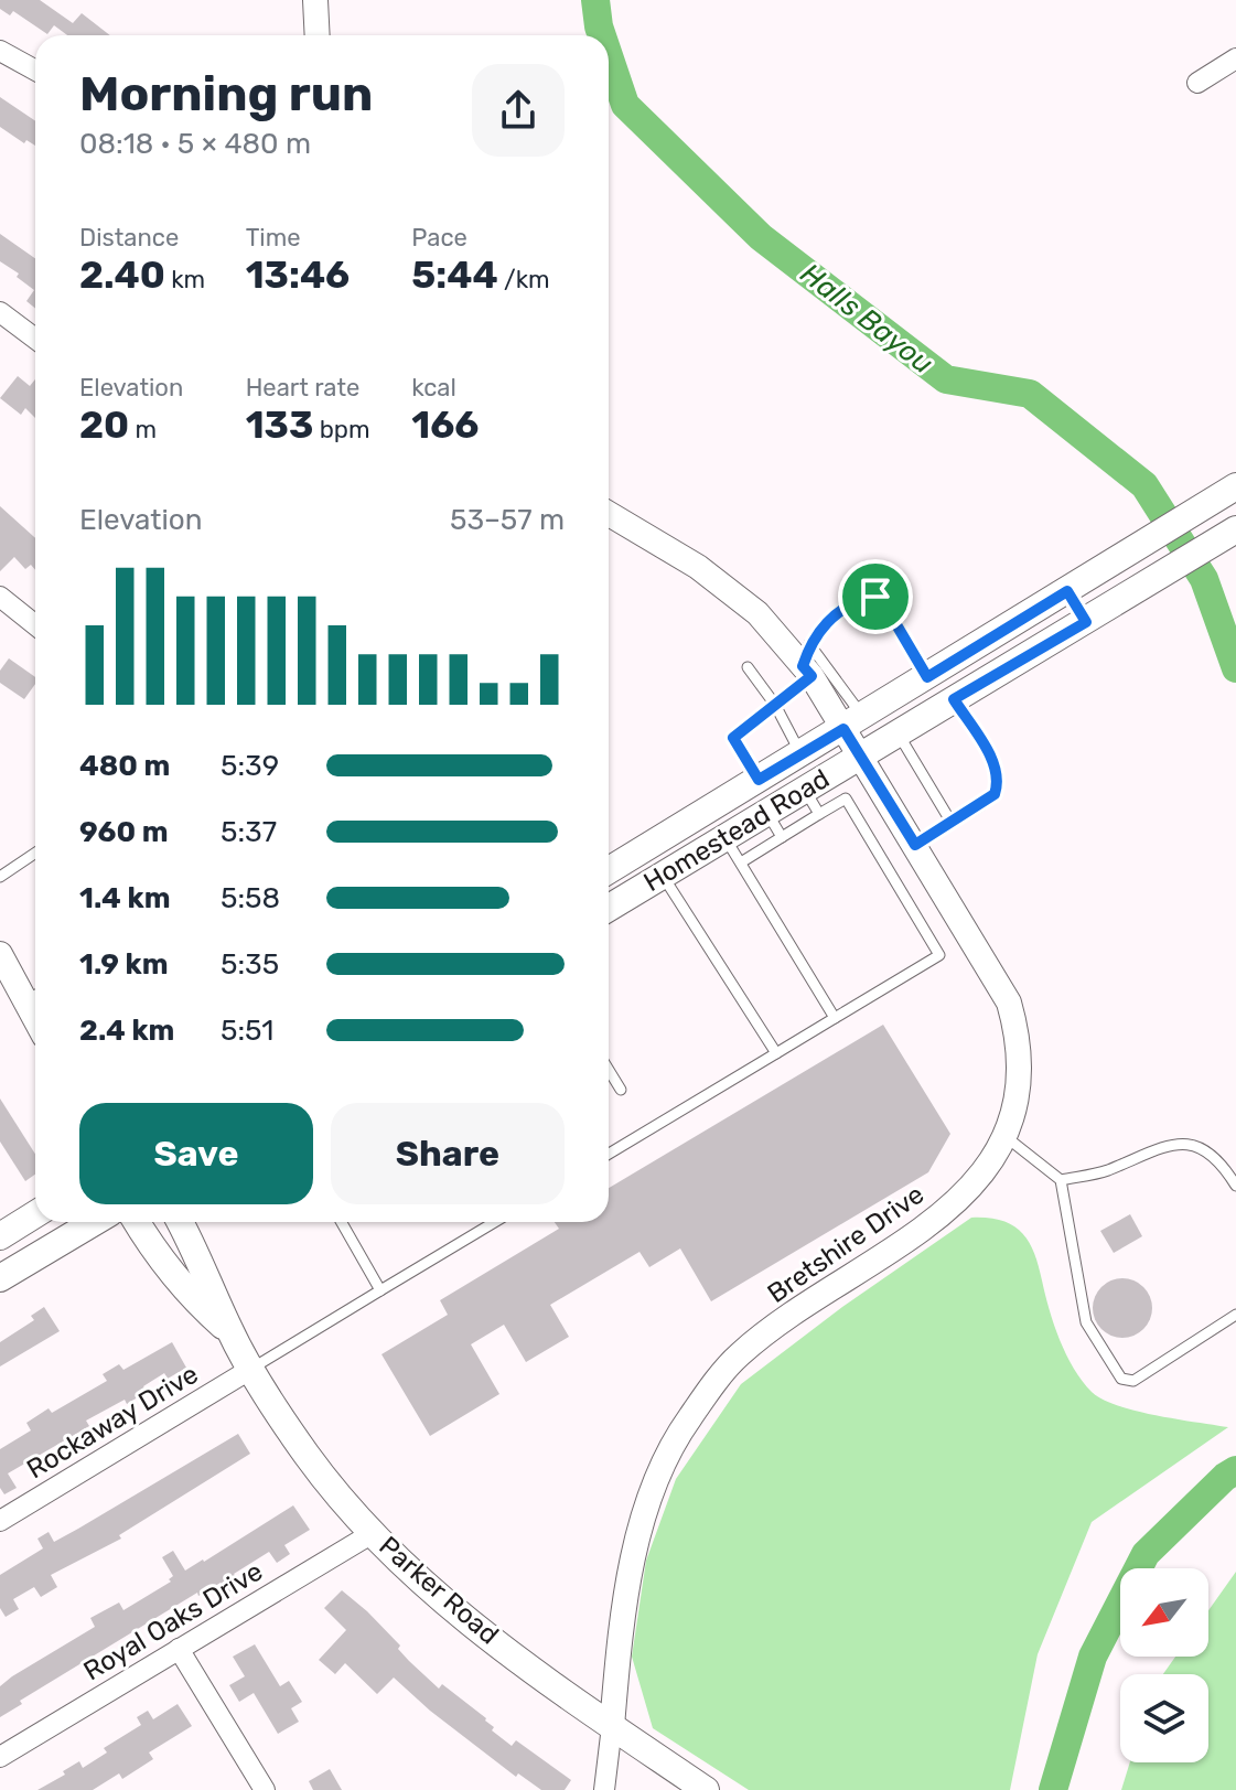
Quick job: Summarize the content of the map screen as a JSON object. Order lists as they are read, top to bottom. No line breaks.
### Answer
{"streets":{"main road":["Homestead Road","Parker Road"],"street":["Bretshire Drive","Rockaway Drive","Royal Oaks Drive"]},"crossings":[["Homestead Road","Bretshire Drive"],["Bretshire Drive","Parker Road"],["Rockaway Drive","Parker Road"],["Parker Road","Royal Oaks Drive"]],"water":["Halls Bayou"],"north":"bottom left","page":{"heading":["Morning run","08:18 · 5 × 480 m"],"stats":[["Distance","2.40 km"],["Time","13:46"],["Pace","5:44 /km"],["Elevation","20 m"],["Heart rate","133 bpm"],["kcal","166"]],"chart":["Elevation","53–57 m"],"list":[{"name":"480 m","note":"5:39"},{"name":"960 m","note":"5:37"},{"name":"1.4 km","note":"5:58"},{"name":"1.9 km","note":"5:35"},{"name":"2.4 km","note":"5:51"}],"buttons":["Save","Share"]}}
